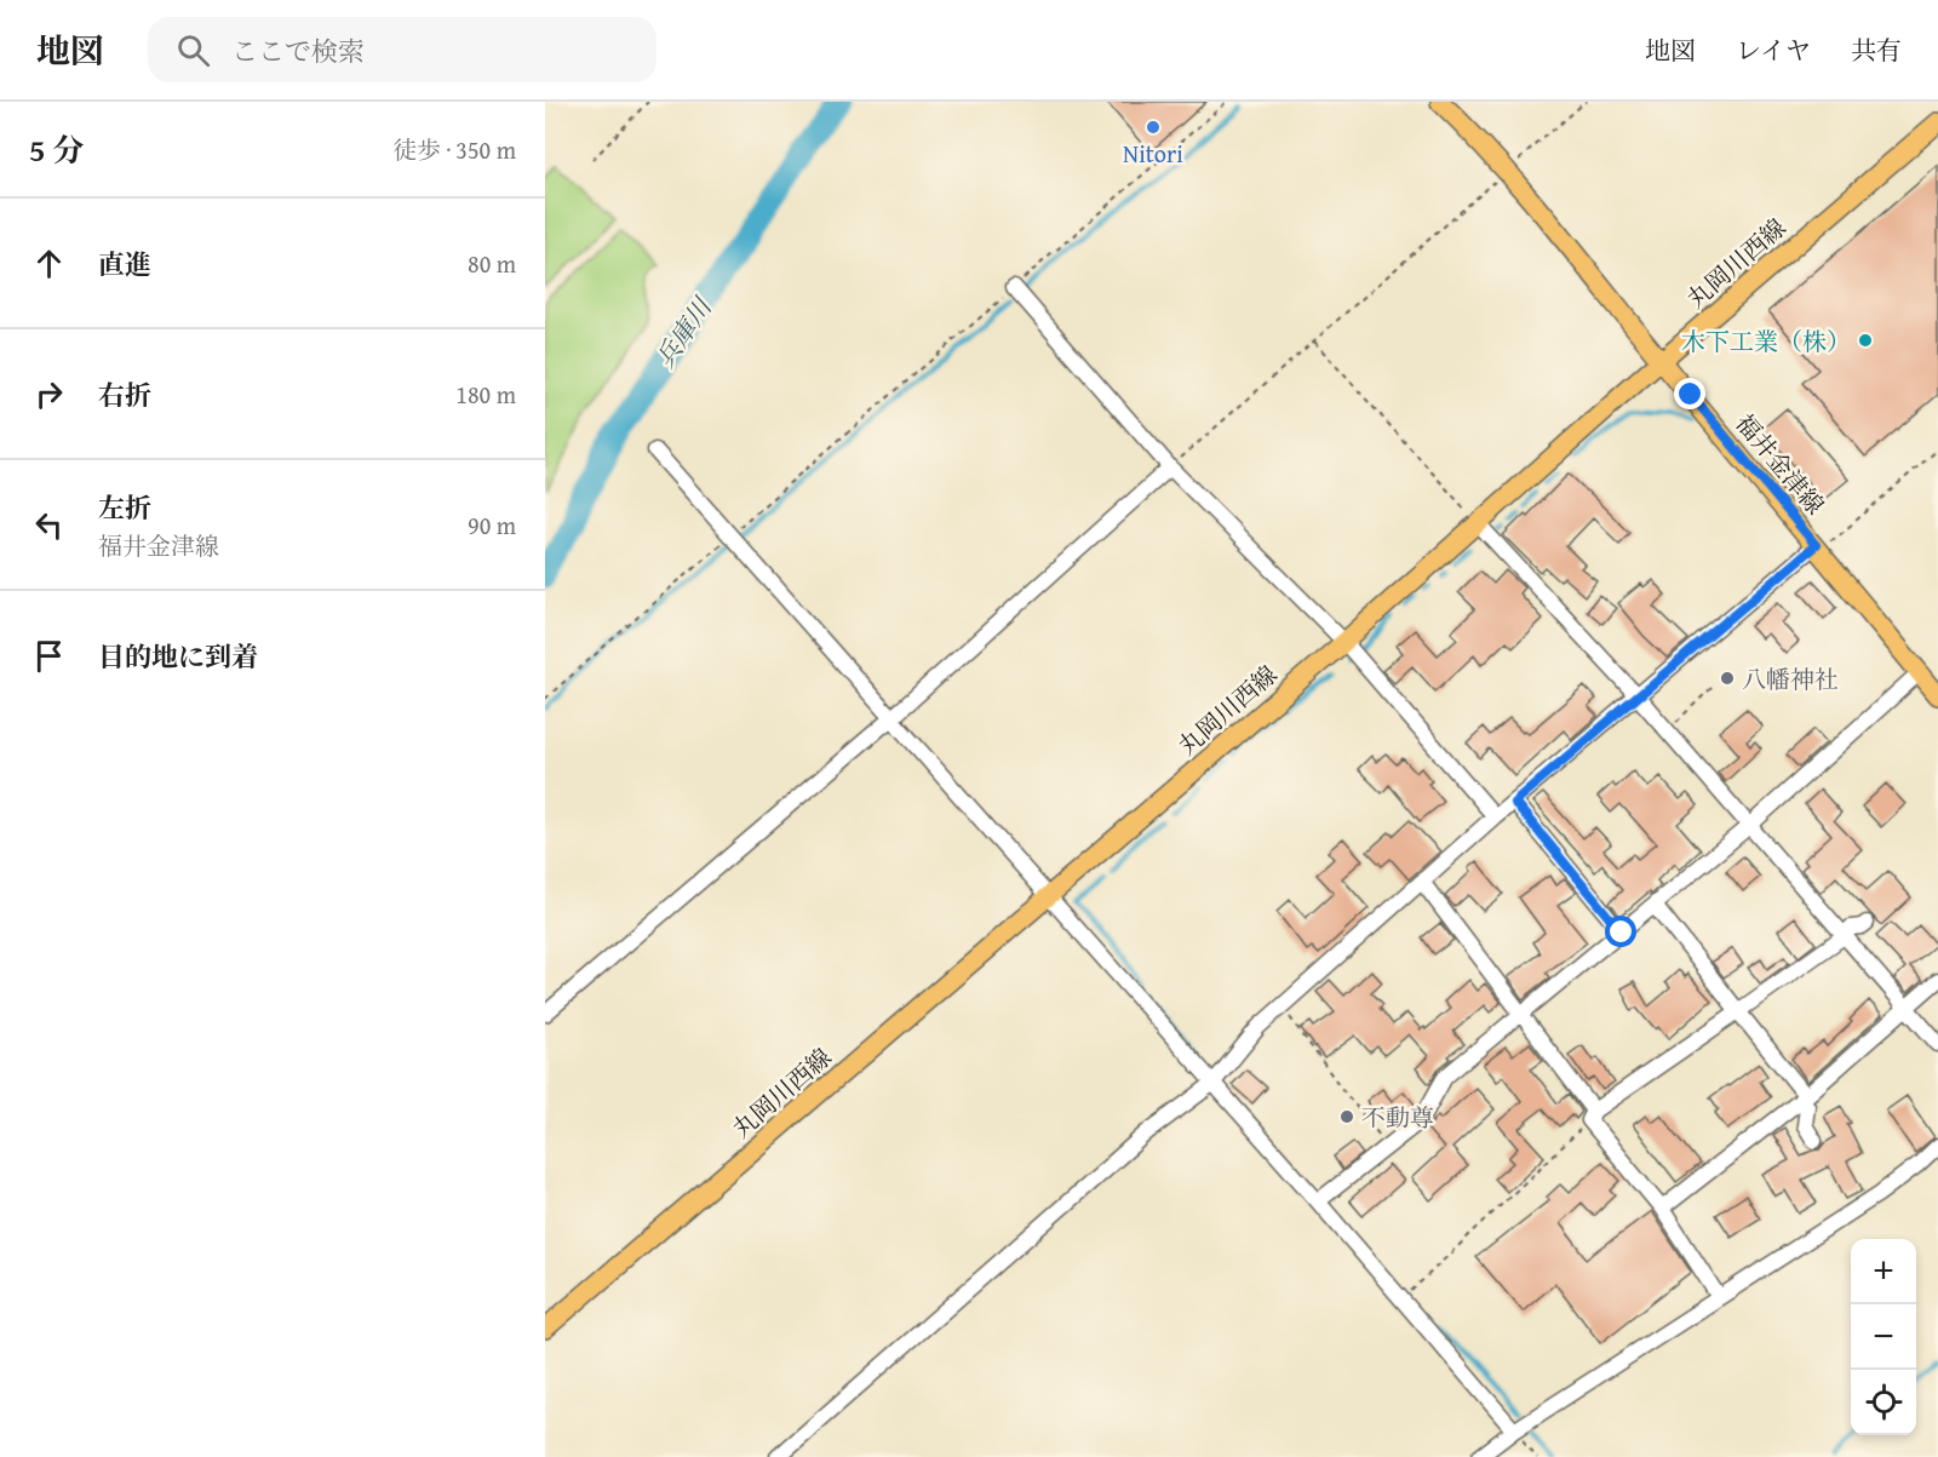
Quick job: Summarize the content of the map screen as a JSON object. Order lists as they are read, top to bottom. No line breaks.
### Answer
{"streets":{"main road":["丸岡川西線","福井金津線"]},"crossings":[["丸岡川西線","福井金津線"]],"water":["兵庫川"],"places":["Nitori","木下工業（株）","八幡神社","不動尊"],"page":{"header":"地図","search":"ここで検索","nav":["地図","レイヤ","共有"],"heading":["5 分","徒歩 · 350 m"],"list":[["直進","80 m"],["右折","180 m"],["左折","福井金津線","90 m"],"目的地に到着"],"map_buttons":["+","−"]}}
